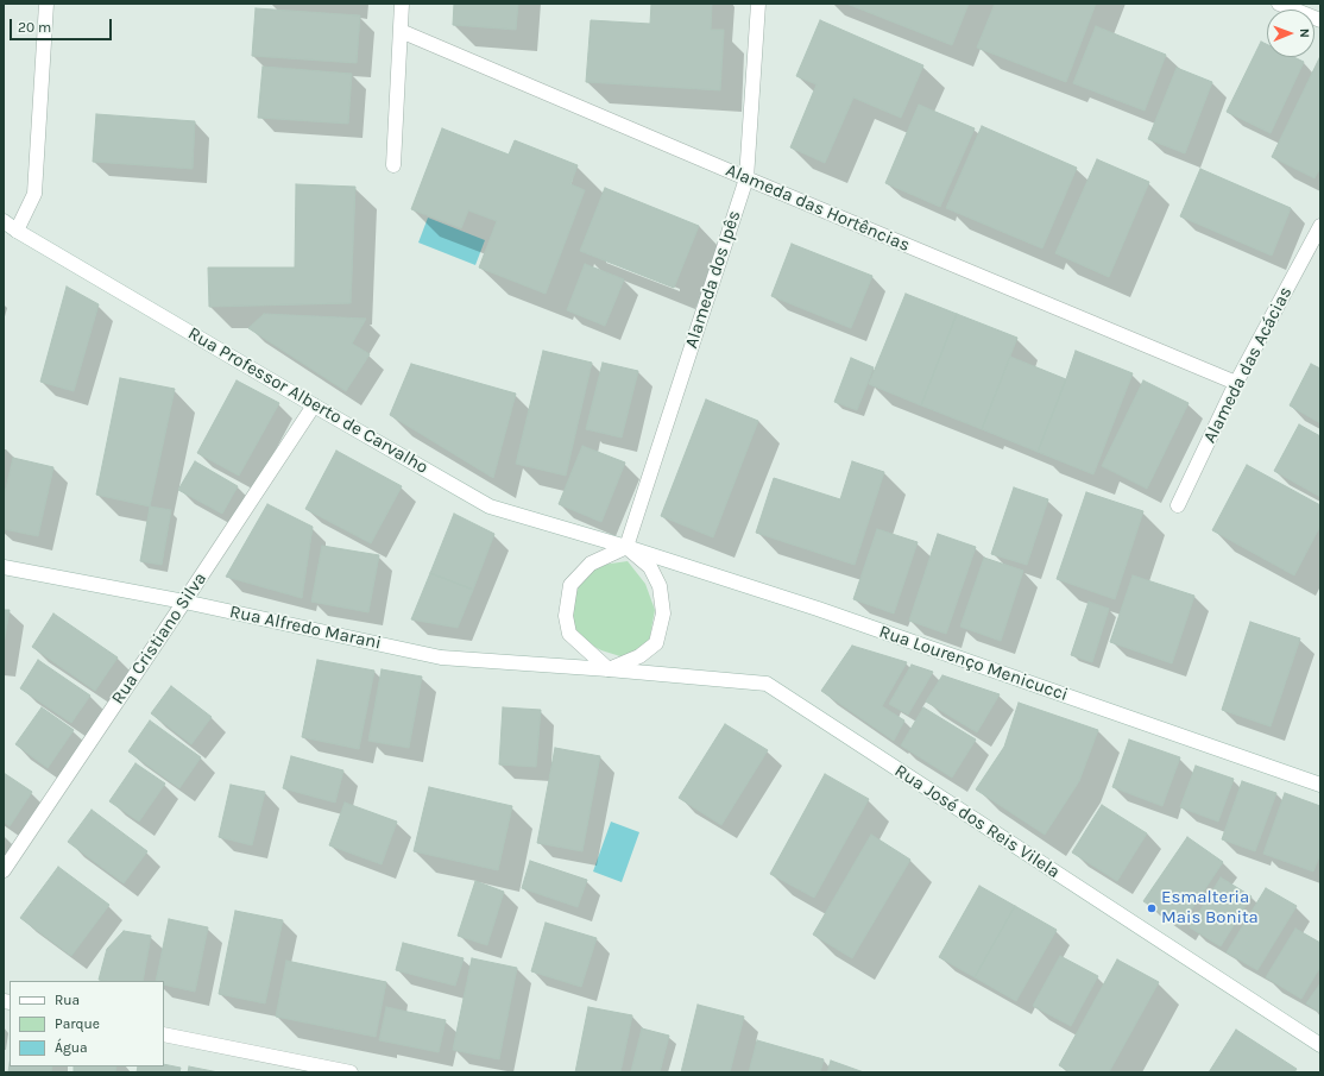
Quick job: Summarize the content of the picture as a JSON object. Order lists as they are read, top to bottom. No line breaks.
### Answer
{"streets":{"street":["Alameda das Hortências","Alameda dos Ipês","Alameda das Acácias","Rua Professor Alberto de Carvalho","Rua Alfredo Marani","Rua Cristiano Silva","Rua Lourenço Menicucci","Rua José dos Reis Vilela"]},"crossings":[["Alameda das Hortências","Alameda dos Ipês"],["Alameda das Hortências","Alameda das Acácias"],["Alameda dos Ipês","Rua Professor Alberto de Carvalho"],["Alameda dos Ipês","Rua Alfredo Marani"],["Alameda dos Ipês","Rua Lourenço Menicucci"],["Alameda dos Ipês","Rua José dos Reis Vilela"],["Rua Professor Alberto de Carvalho","Rua Alfredo Marani"],["Rua Professor Alberto de Carvalho","Rua Cristiano Silva"],["Rua Professor Alberto de Carvalho","Rua Lourenço Menicucci"],["Rua Professor Alberto de Carvalho","Rua José dos Reis Vilela"],["Rua Alfredo Marani","Rua Cristiano Silva"],["Rua Alfredo Marani","Rua Lourenço Menicucci"],["Rua Alfredo Marani","Rua José dos Reis Vilela"],["Rua Lourenço Menicucci","Rua José dos Reis Vilela"]],"places":["Esmalteria Mais Bonita"],"legend":["Rua","Parque","Água"],"scale_bar":"20 m","north":"right"}
